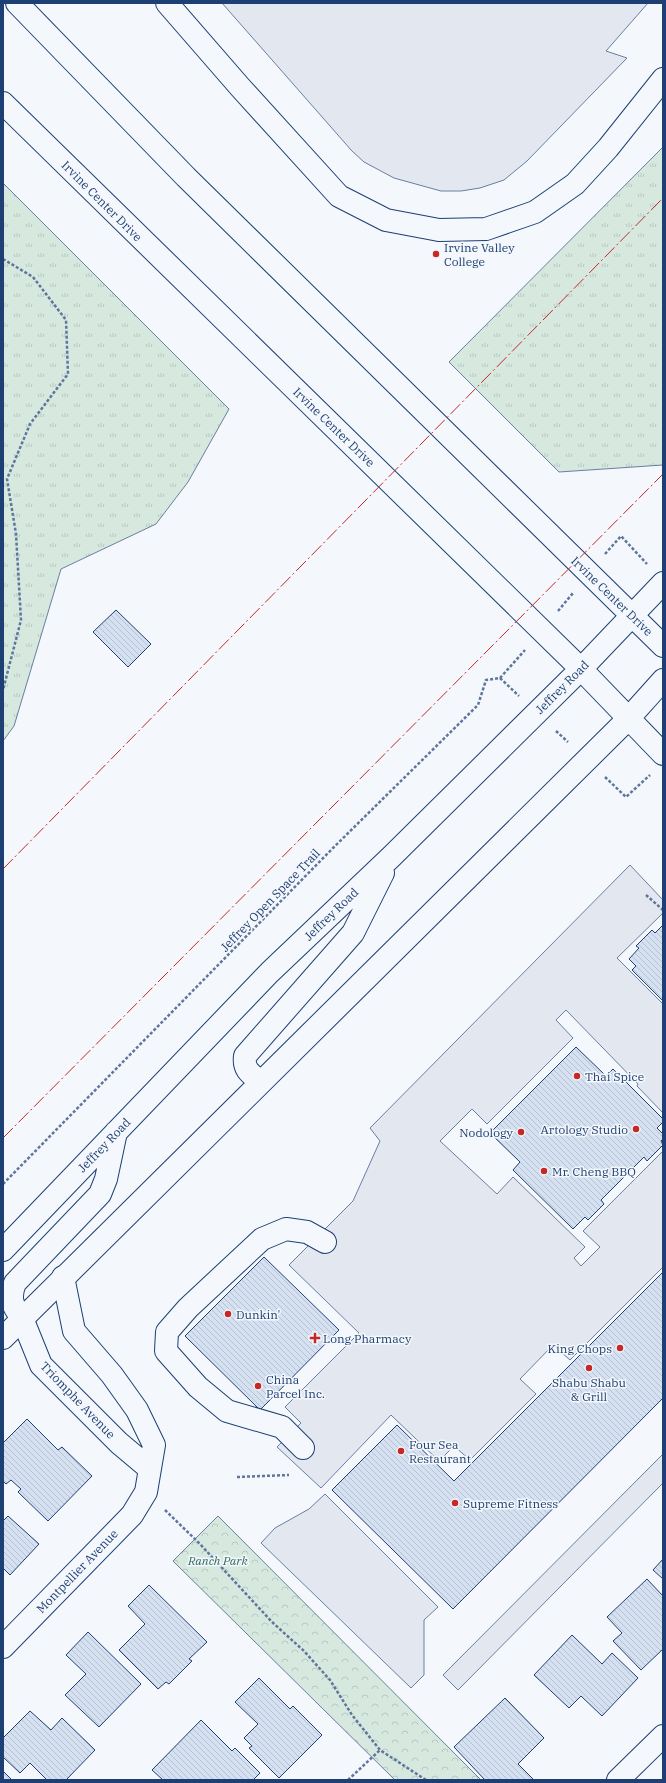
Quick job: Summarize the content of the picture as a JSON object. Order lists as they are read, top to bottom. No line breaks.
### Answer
{"streets":{"main road":["Irvine Center Drive","Jeffrey Road","Triomphe Avenue","Montpellier Avenue"],"path":["Jeffrey Open Space Trail"]},"crossings":[["Irvine Center Drive","Jeffrey Road"],["Irvine Center Drive","Jeffrey Open Space Trail"],["Jeffrey Road","Triomphe Avenue"]],"parks":["Ranch Park"],"places":{"other":["Irvine Valley College","Thai Spice","Artology Studio","Nodology","Mr. Cheng BBQ","Dunkin'","King Chops","Shabu Shabu & Grill","China Parcel Inc.","Four Sea Restaurant","Supreme Fitness"],"health":["Long Pharmacy"]}}
